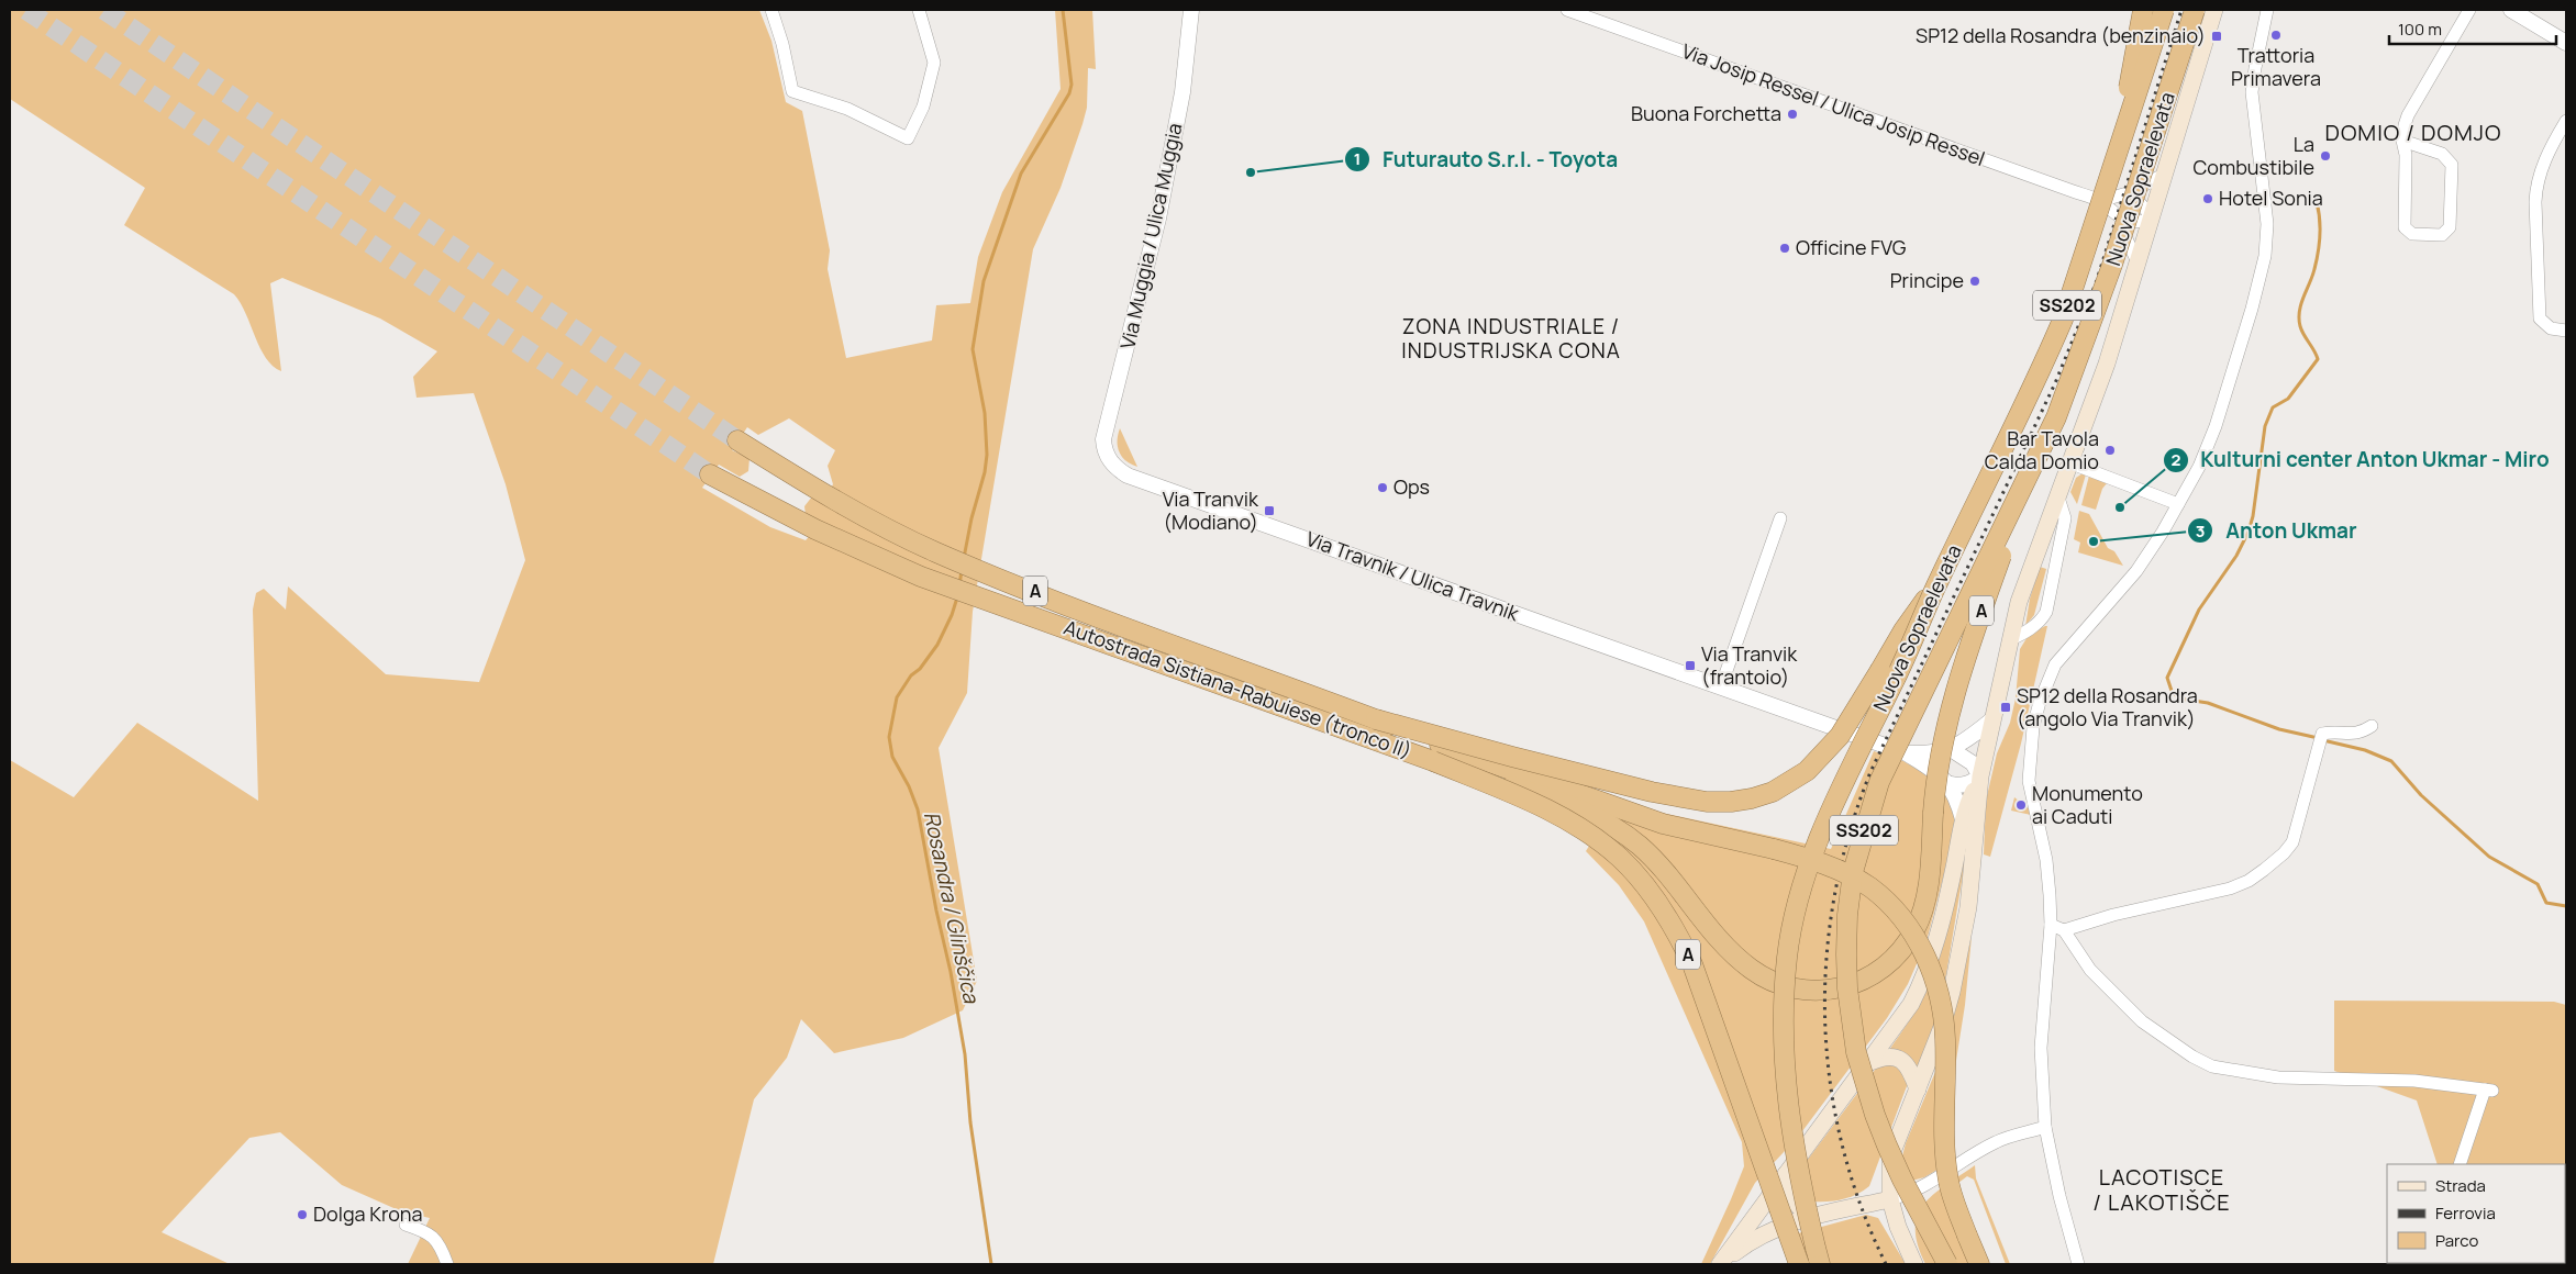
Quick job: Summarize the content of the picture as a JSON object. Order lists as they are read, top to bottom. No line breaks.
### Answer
{"streets":{"highway":["Nuova Sopraelevata","SS202","A","Autostrada Sistiana-Rabuiese (tronco II)"],"street":["Via Josip Ressel / Ulica Josip Ressel","Via Muggia / Ulica Muggia","Via Travnik / Ulica Travnik"]},"crossings":[["Nuova Sopraelevata","A"],["Via Muggia / Ulica Muggia","Via Travnik / Ulica Travnik"],["A","Autostrada Sistiana-Rabuiese (tronco II)"]],"districts":["DOMIO / DOMJO","ZONA INDUSTRIALE / INDUSTRIJSKA CONA","LACOTISCE / LAKOTIŠČE"],"water":["Rosandra / Glinščica"],"places":{"other":["Trattoria Primavera","Buona Forchetta","La Combustibile","Futurauto S.r.l. - Toyota","Hotel Sonia","Officine FVG","Principe","Bar Tavola Calda Domio","Ops","Kulturni center Anton Ukmar - Miro","Anton Ukmar","Monumento ai Caduti","Dolga Krona"],"transit":["SP12 della Rosandra (benzinaio)","Via Tranvik (Modiano)","Via Tranvik (frantoio)","SP12 della Rosandra (angolo Via Tranvik)"]},"legend":["Strada","Ferrovia","Parco"],"scale_bar":"100 m"}
